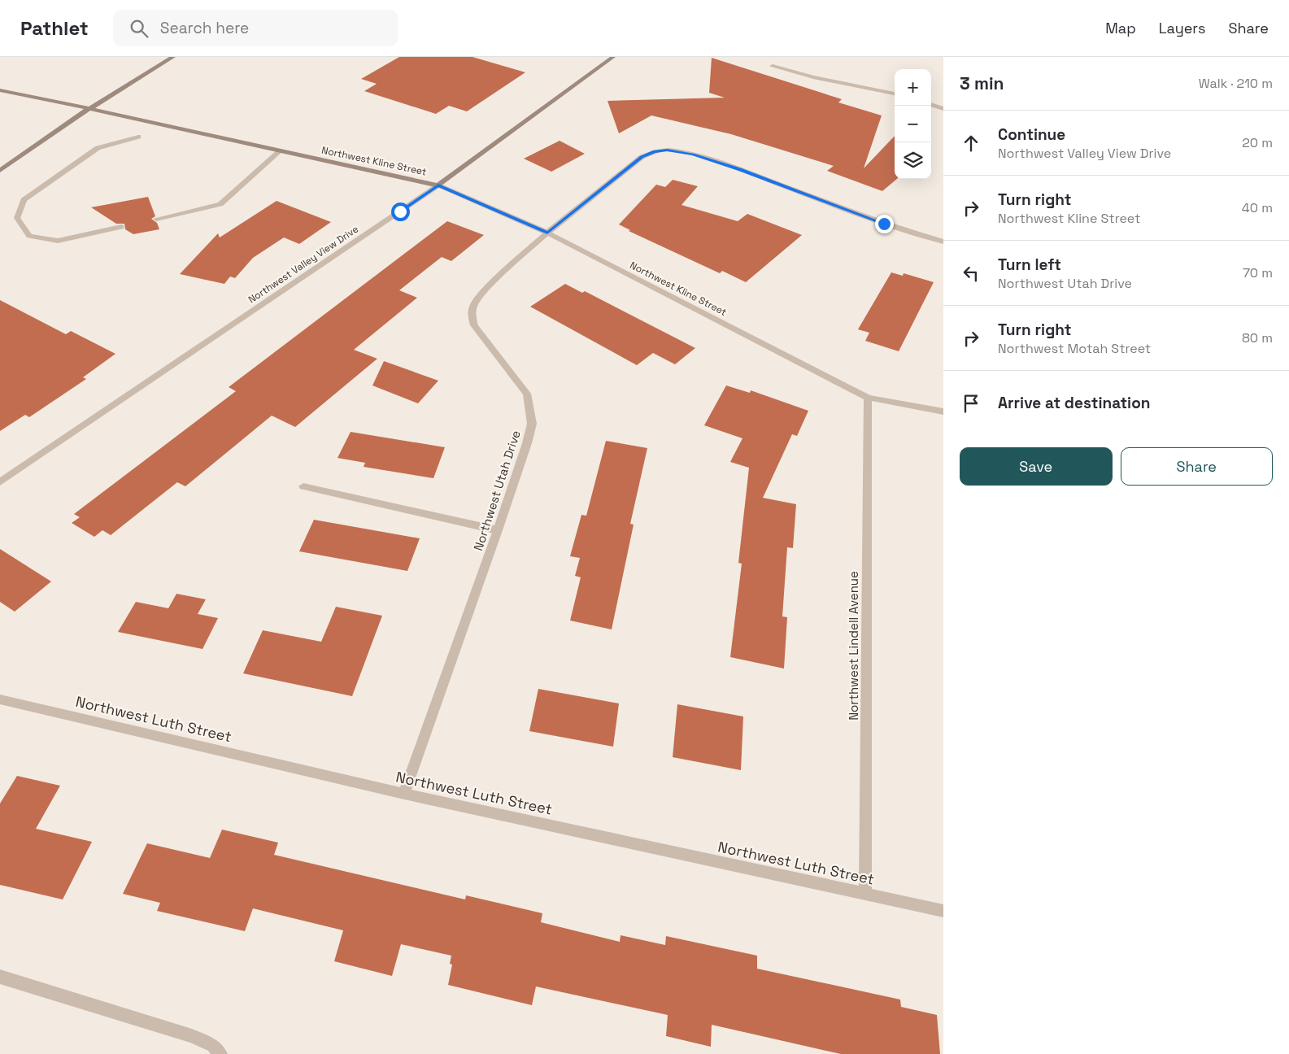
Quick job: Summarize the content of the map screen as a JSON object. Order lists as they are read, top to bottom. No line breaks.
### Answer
{"streets":{"street":["Northwest Kline Street","Northwest Valley View Drive","Northwest Utah Drive","Northwest Lindell Avenue","Northwest Luth Street"]},"crossings":[["Northwest Kline Street","Northwest Valley View Drive"],["Northwest Kline Street","Northwest Utah Drive"],["Northwest Kline Street","Northwest Lindell Avenue"],["Northwest Utah Drive","Northwest Luth Street"],["Northwest Lindell Avenue","Northwest Luth Street"]],"page":{"header":"Pathlet","search":"Search here","nav":["Map","Layers","Share"],"heading":["3 min","Walk · 210 m"],"map_buttons":["+","−"],"list":[["Continue","Northwest Valley View Drive","20 m"],["Turn right","Northwest Kline Street","40 m"],["Turn left","Northwest Utah Drive","70 m"],["Turn right","Northwest Motah Street","80 m"],"Arrive at destination"],"buttons":["Save","Share"]}}
